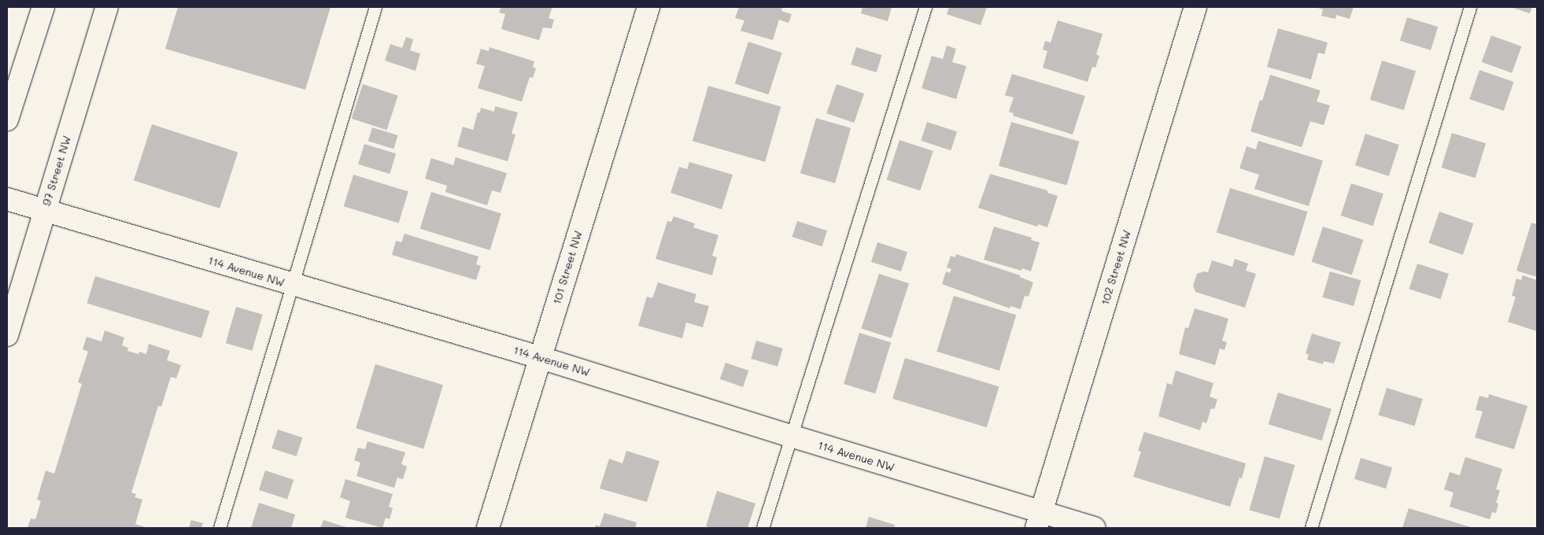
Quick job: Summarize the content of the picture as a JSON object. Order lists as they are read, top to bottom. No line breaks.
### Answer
{"streets":{"street":["97 Street NW","101 Street NW","102 Street NW","114 Avenue NW"]},"crossings":[["97 Street NW","114 Avenue NW"],["101 Street NW","114 Avenue NW"],["102 Street NW","114 Avenue NW"]]}
